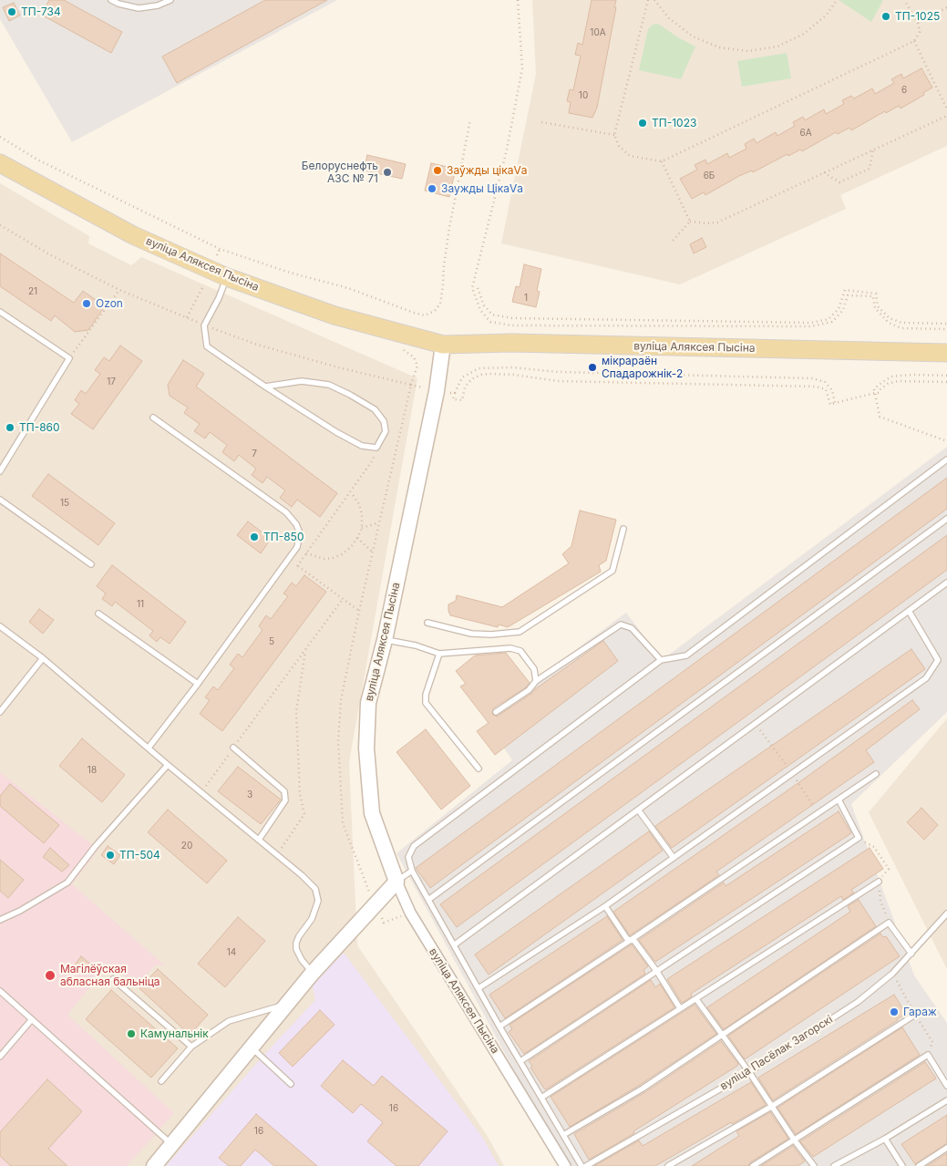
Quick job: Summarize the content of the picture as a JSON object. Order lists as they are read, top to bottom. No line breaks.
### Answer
{"streets":{"main road":["вуліца Аляксея Пысіна"],"lane":["вуліца Пасёлак Загорскі"]},"places":["ТП-734","ТП-1025","ТП-1023","Заўжды цікаVа","Белоруснефть АЗС № 71","Заужды ЦікаVа","Ozon","мікрараён Спадарожнік-2","ТП-860","ТП-850","ТП-504","Магілёўская абласная бальніца","Гараж","Камунальнік"],"house_numbers":["10А","6","10","6А","6Б","21","1","17","7","15","11","5","18","3","20","14","16","16"]}
